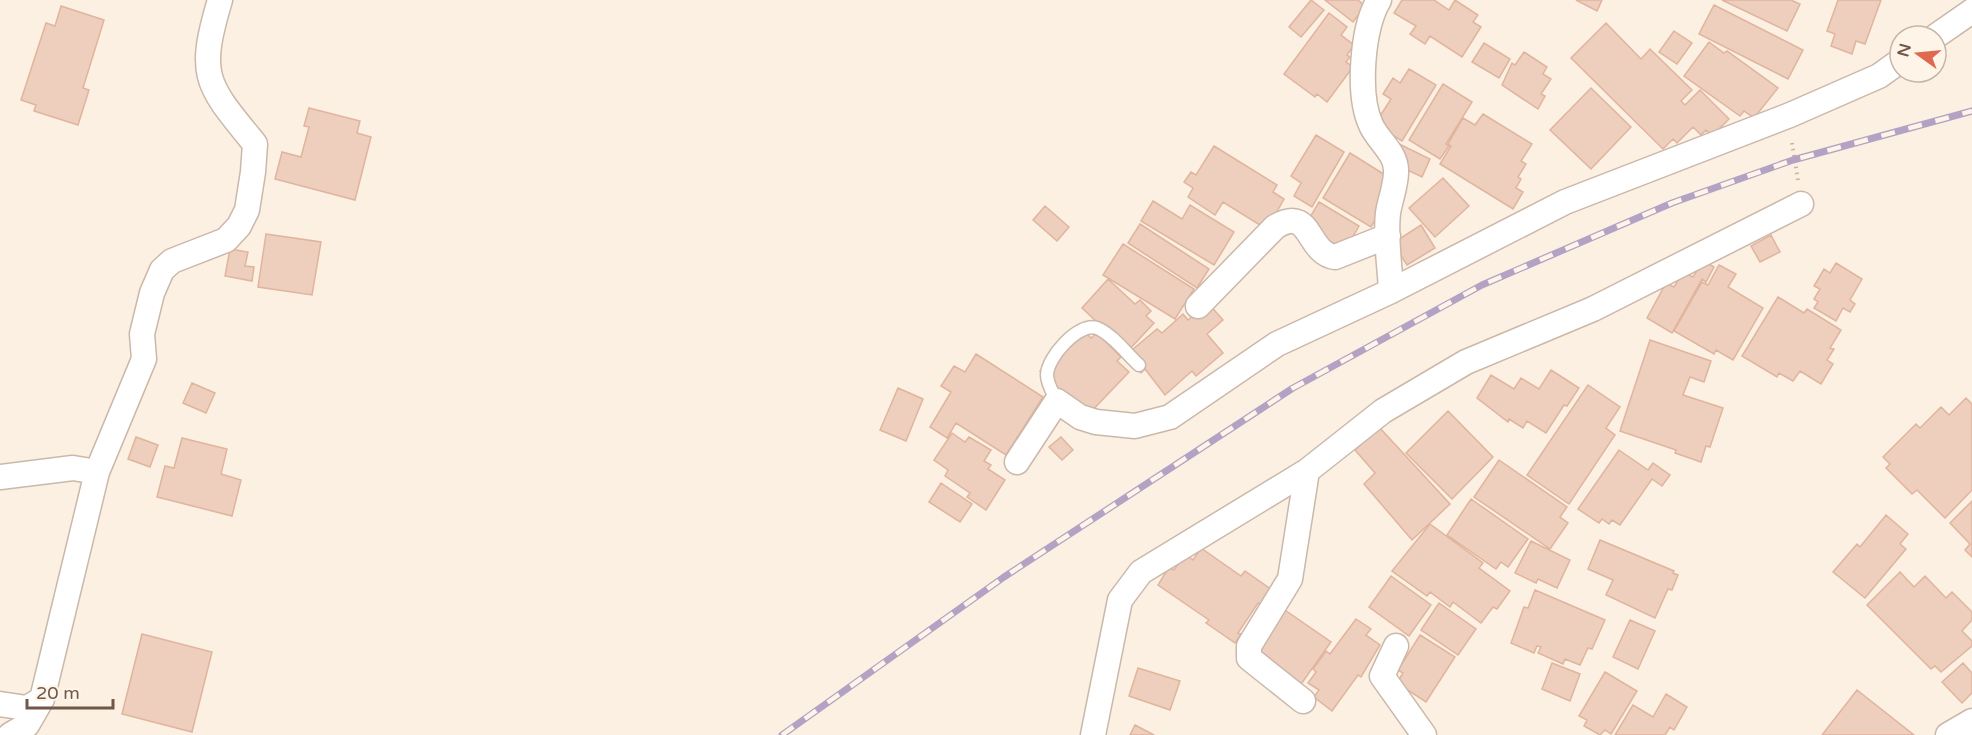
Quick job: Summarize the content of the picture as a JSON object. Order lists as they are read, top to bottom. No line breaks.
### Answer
{"scale_bar":"20 m","north":"left"}
